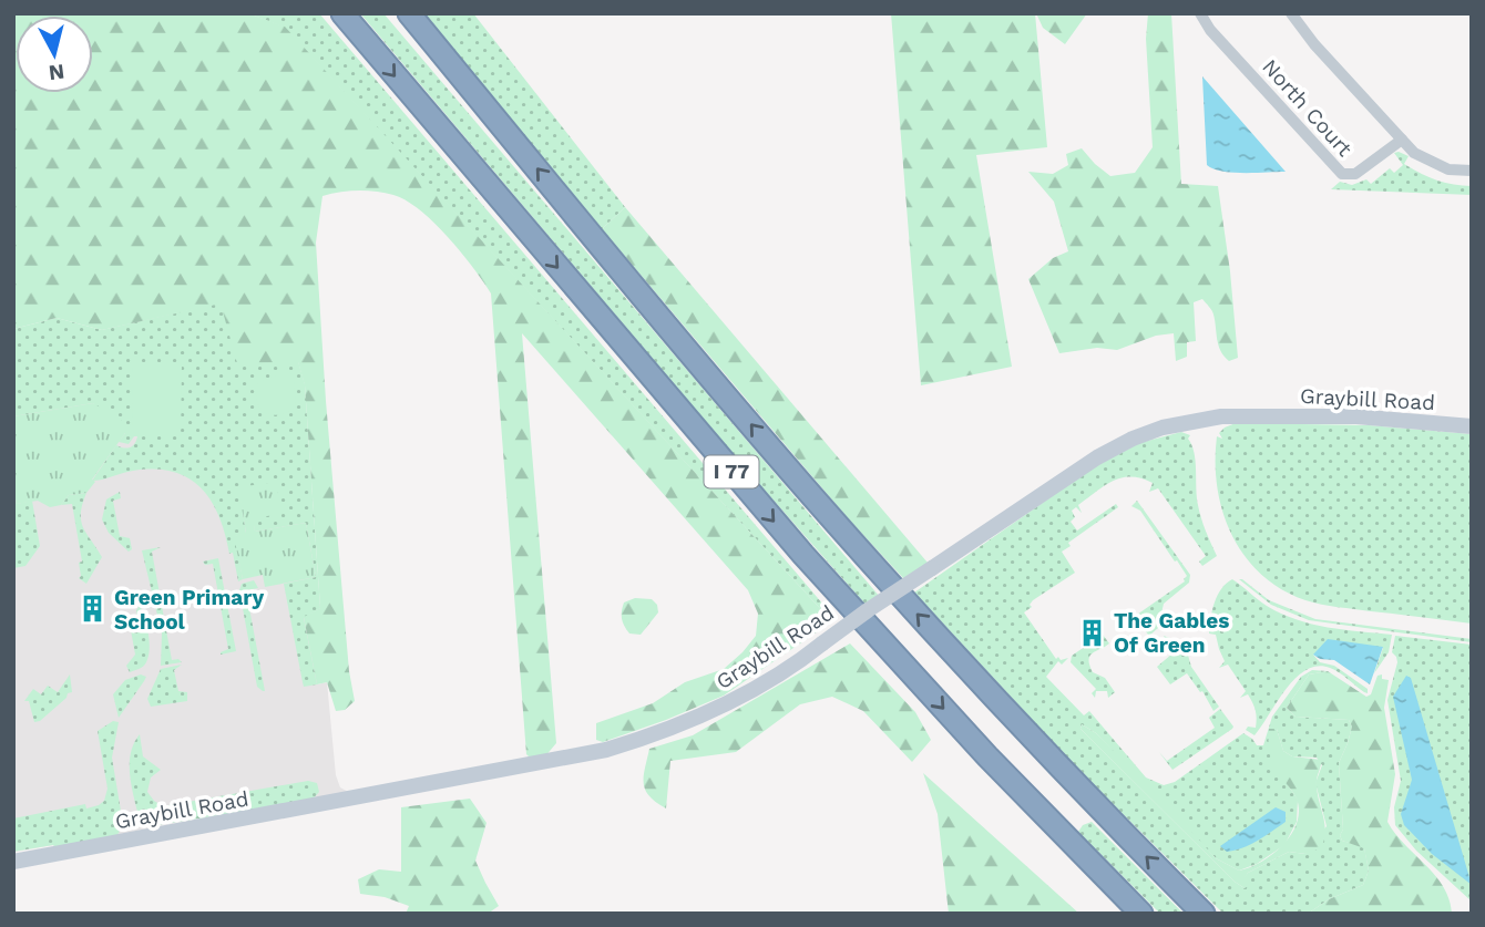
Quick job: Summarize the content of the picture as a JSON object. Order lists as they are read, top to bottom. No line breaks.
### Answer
{"streets":{"highway":["I 77"],"street":["North Court","Graybill Road"]},"places":{"building":["Green Primary School","The Gables Of Green"]},"north":"bottom"}
